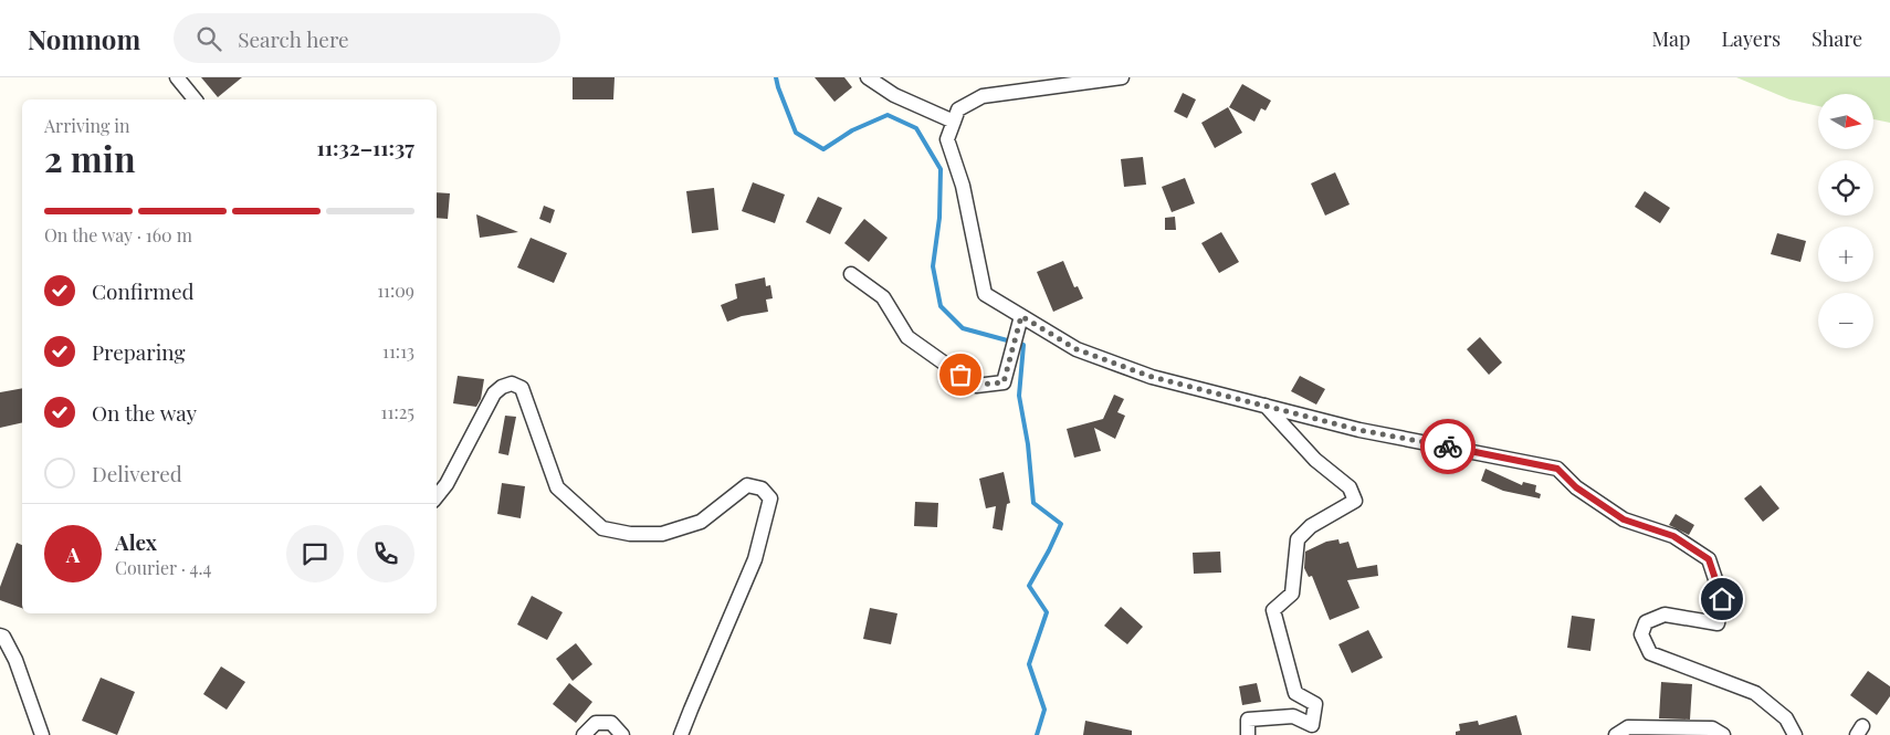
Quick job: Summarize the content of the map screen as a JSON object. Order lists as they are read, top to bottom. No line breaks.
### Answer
{"north":"right","page":{"header":"Nomnom","search":"Search here","nav":["Map","Layers","Share"],"map_buttons":["+","−"],"heading":["2 min","Arriving in","11:32–11:37"],"panel":["Alex","Courier · 4.4"],"bar":"On the way · 160 m","list":[["Confirmed","11:09"],["Preparing","11:13"],["On the way","11:25"],"Delivered"],"round":"A"}}
